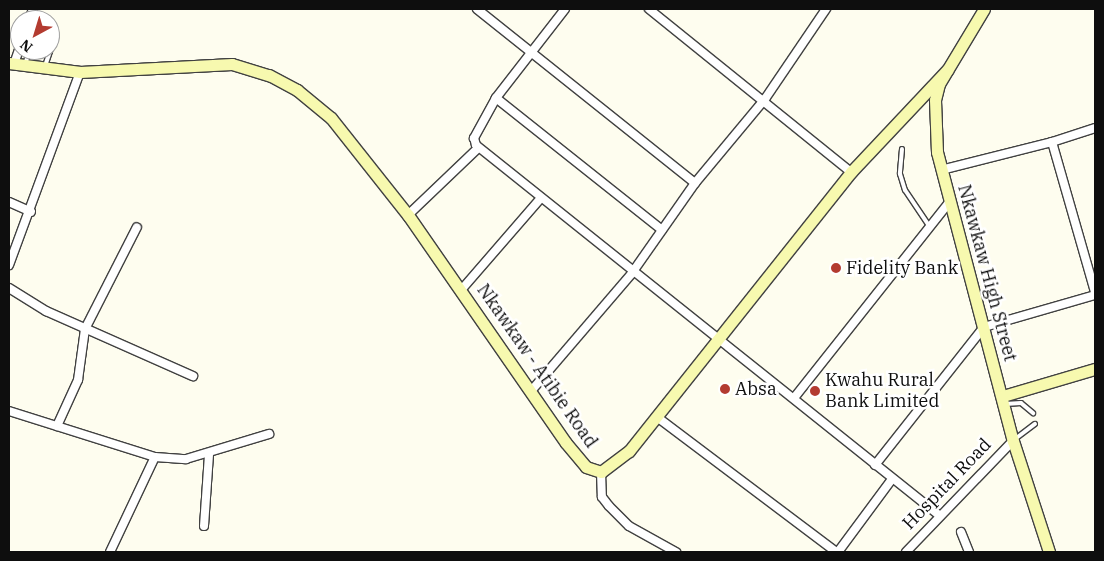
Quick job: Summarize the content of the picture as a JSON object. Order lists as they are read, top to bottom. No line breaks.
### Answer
{"streets":{"main road":["Nkawkaw High Street","Nkawkaw - Atibie Road"],"street":["Hospital Road"]},"crossings":[["Nkawkaw High Street","Nkawkaw - Atibie Road"],["Nkawkaw High Street","Hospital Road"]],"places":["Fidelity Bank","Absa","Kwahu Rural Bank Limited"],"north":"bottom left"}
